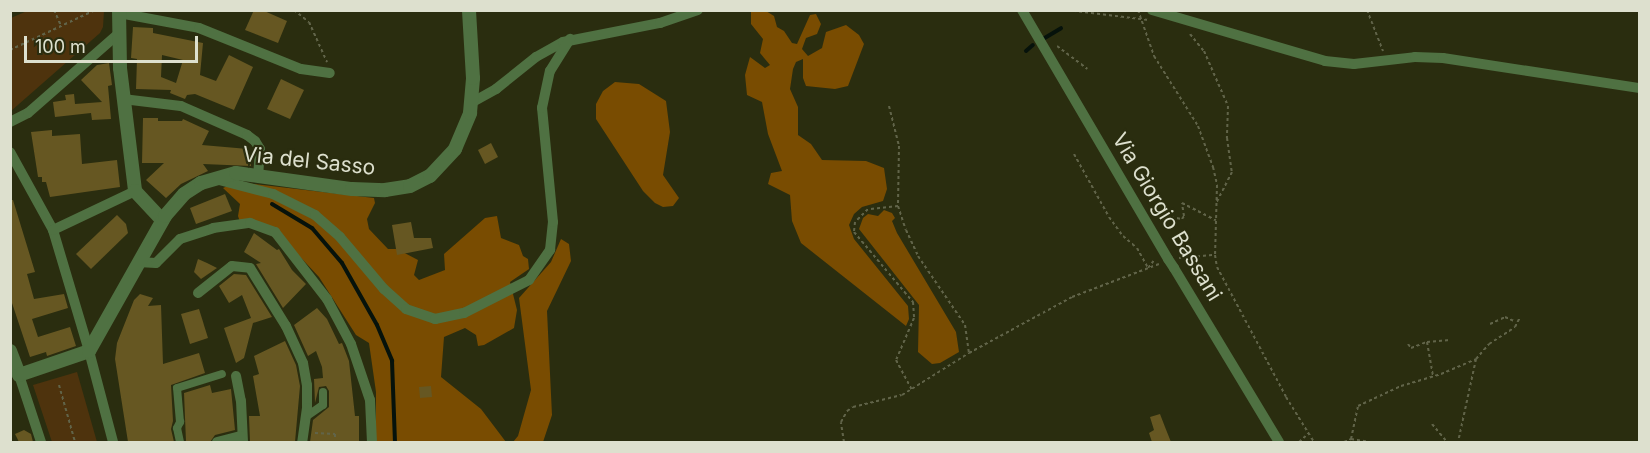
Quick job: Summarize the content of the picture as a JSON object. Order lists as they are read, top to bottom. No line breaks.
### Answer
{"streets":{"street":["Via del Sasso","Via Giorgio Bassani"]},"scale_bar":"100 m"}
